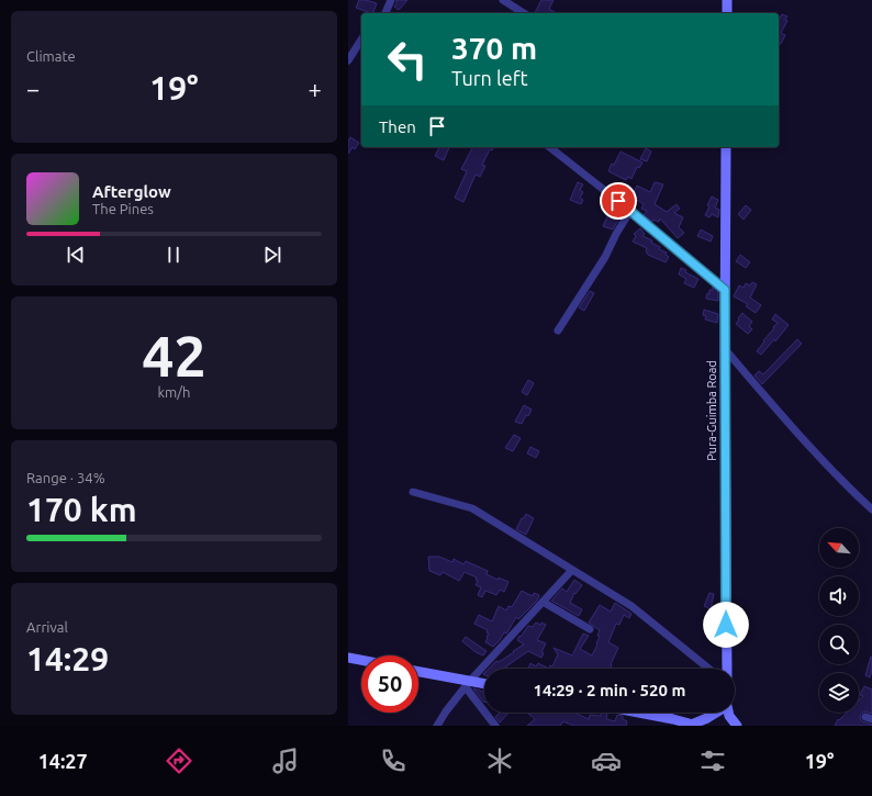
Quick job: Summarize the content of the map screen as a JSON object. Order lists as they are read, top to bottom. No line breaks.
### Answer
{"streets":{"main road":["Pura-Guimba Road"]},"north":"top left","page":{"tile":["Climate",["42","km/h"],["Range · 34%","170 km"],["Arrival","14:29"]],"turn":["370 m","Turn left"],"heat":["−","19°","+"],"then":"Then","song":["Afterglow","The Pines"],"limit":"50","trip":"14:29 · 2 min · 520 m","tabs":["14:27","19°"]}}
